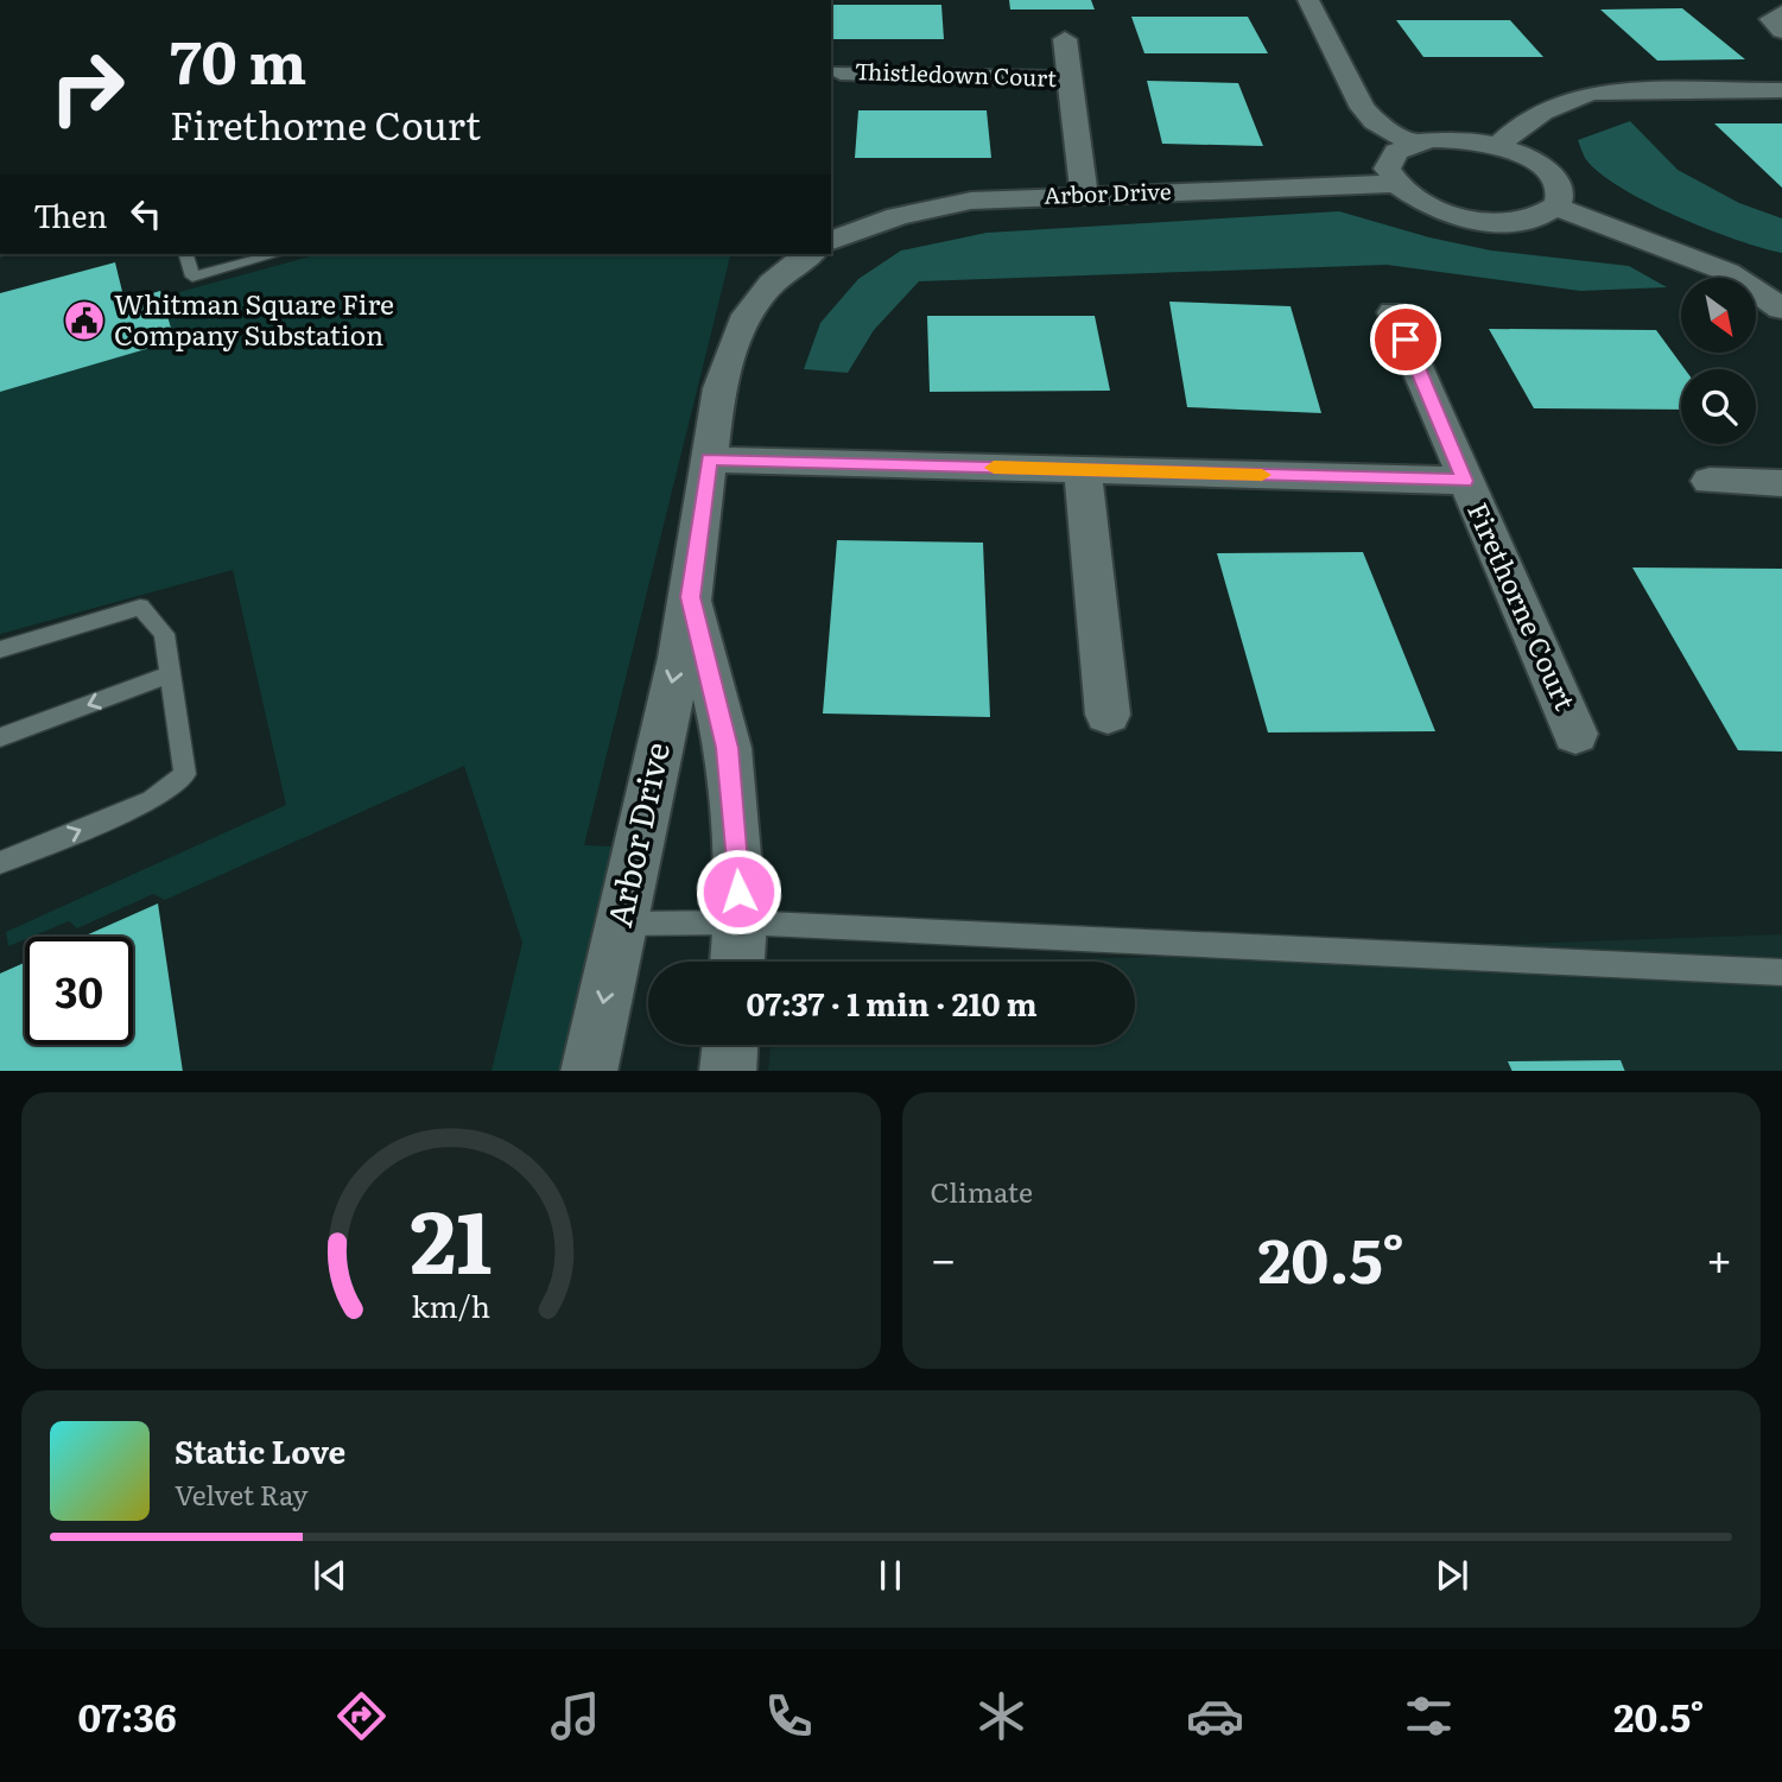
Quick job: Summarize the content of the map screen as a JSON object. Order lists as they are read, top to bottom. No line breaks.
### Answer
{"streets":{"street":["Thistledown Court","Arbor Drive","Firethorne Court"]},"crossings":[["Thistledown Court","Arbor Drive"],["Arbor Drive","Firethorne Court"]],"places":{"public building":["Whitman Square Fire Company Substation"]},"north":"bottom right","page":{"turn":["70 m","Firethorne Court"],"then":"Then","limit":"30","trip":"07:37 · 1 min · 210 m","tile":"Climate","heat":["−","20.5°","+"],"song":["Static Love","Velvet Ray"],"tabs":["07:36","20.5°"],"gauge":["21","km/h"]}}
